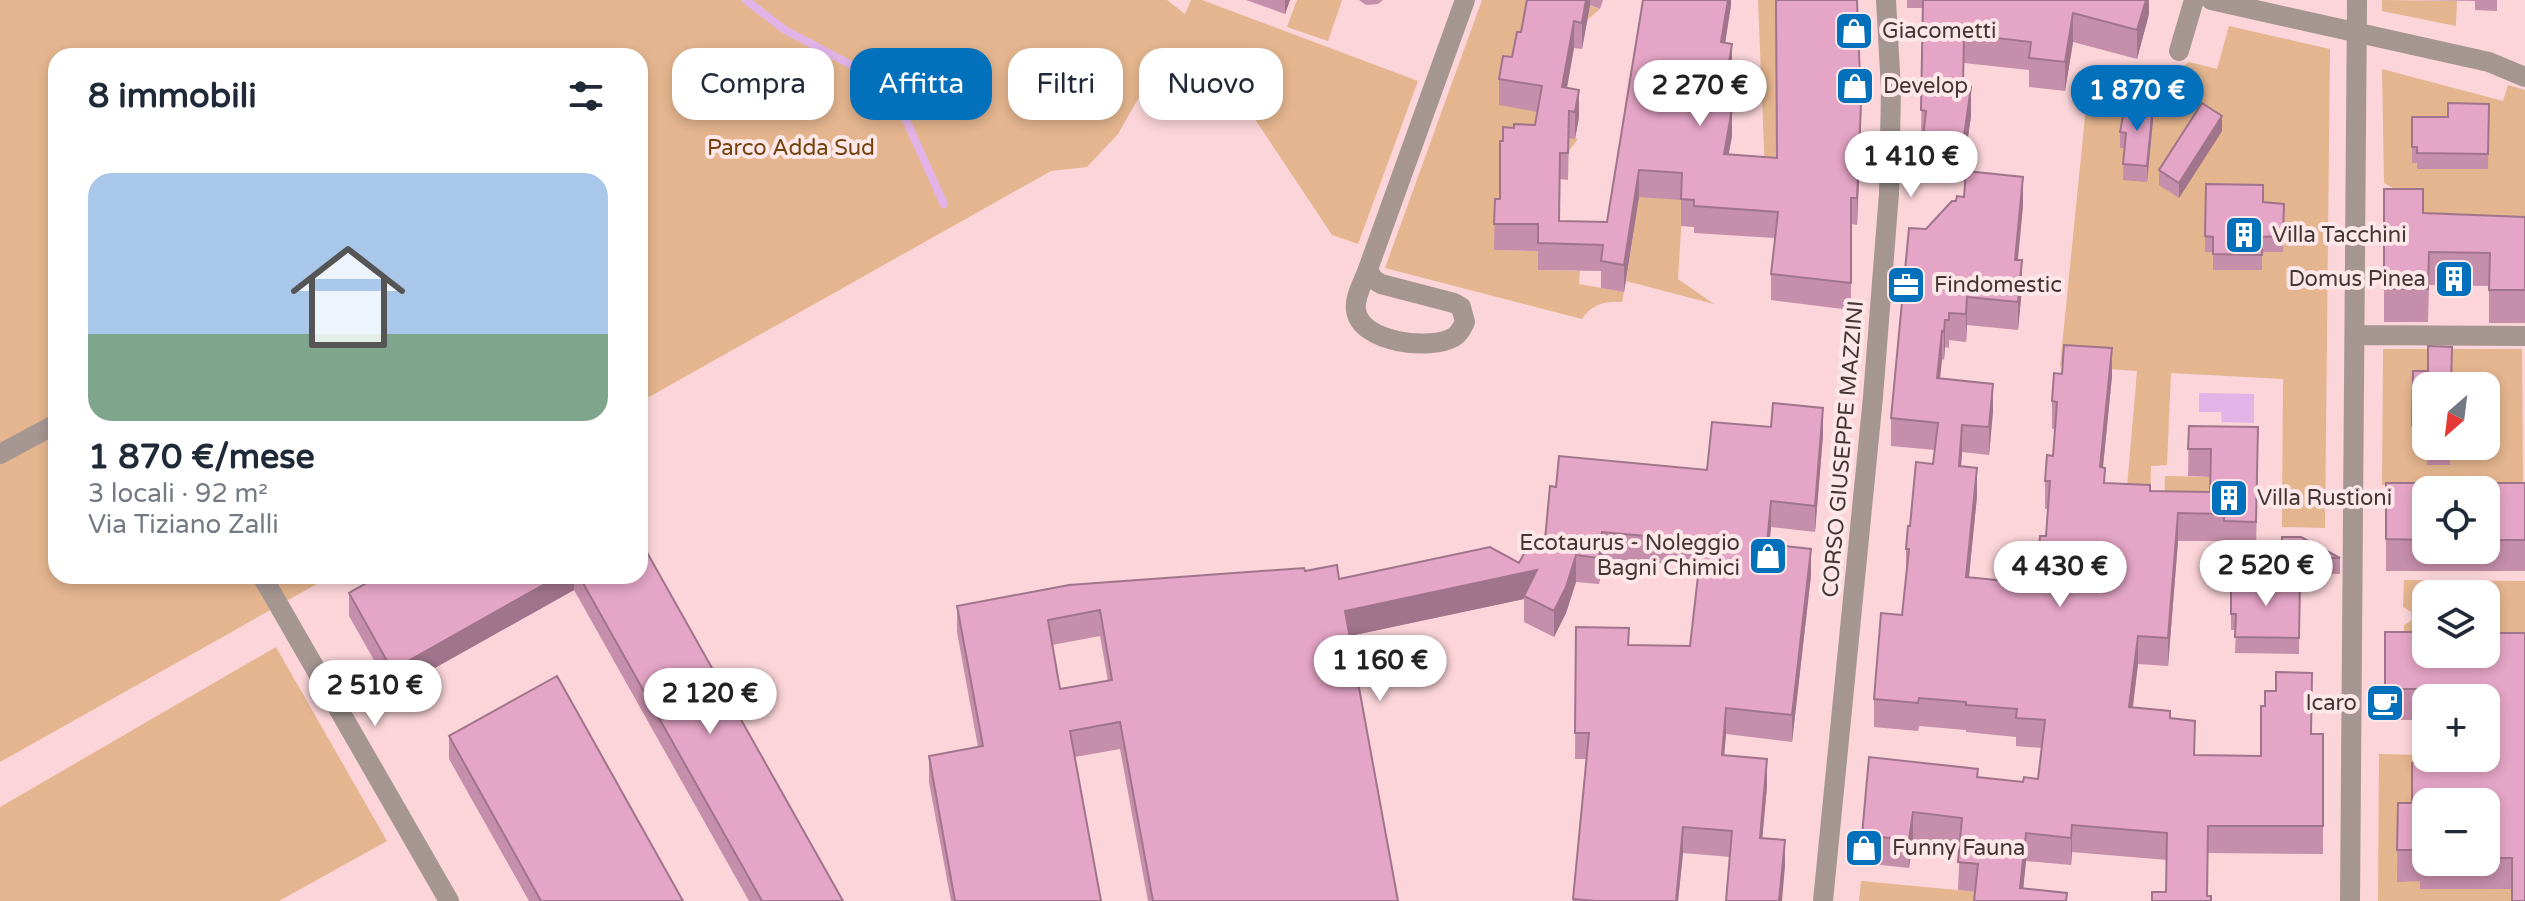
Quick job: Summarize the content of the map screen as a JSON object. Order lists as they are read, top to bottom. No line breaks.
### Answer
{"streets":{"street":["CORSO GIUSEPPE MAZZINI"]},"parks":["Parco Adda Sud"],"places":{"shop":["Giacometti","Develop","Ecotaurus - Noleggio Bagni Chimici","Funny Fauna"],"building":["Villa Tacchini","Domus Pinea","Villa Rustioni"],"office":["Findomestic"],"cafe":["Icaro"]},"north":"bottom left","page":{"chip":["Compra","Affitta","Filtri","Nuovo"],"heading":"8 immobili","price":["2 270 €","1 870 €","1 410 €","2 520 €","4 430 €","1 160 €","2 510 €","2 120 €"],"list":[{"name":"1 870 €/mese","note":"3 locali · 92 m² · Via Tiziano Zalli"}],"map_buttons":["+","−"]}}
